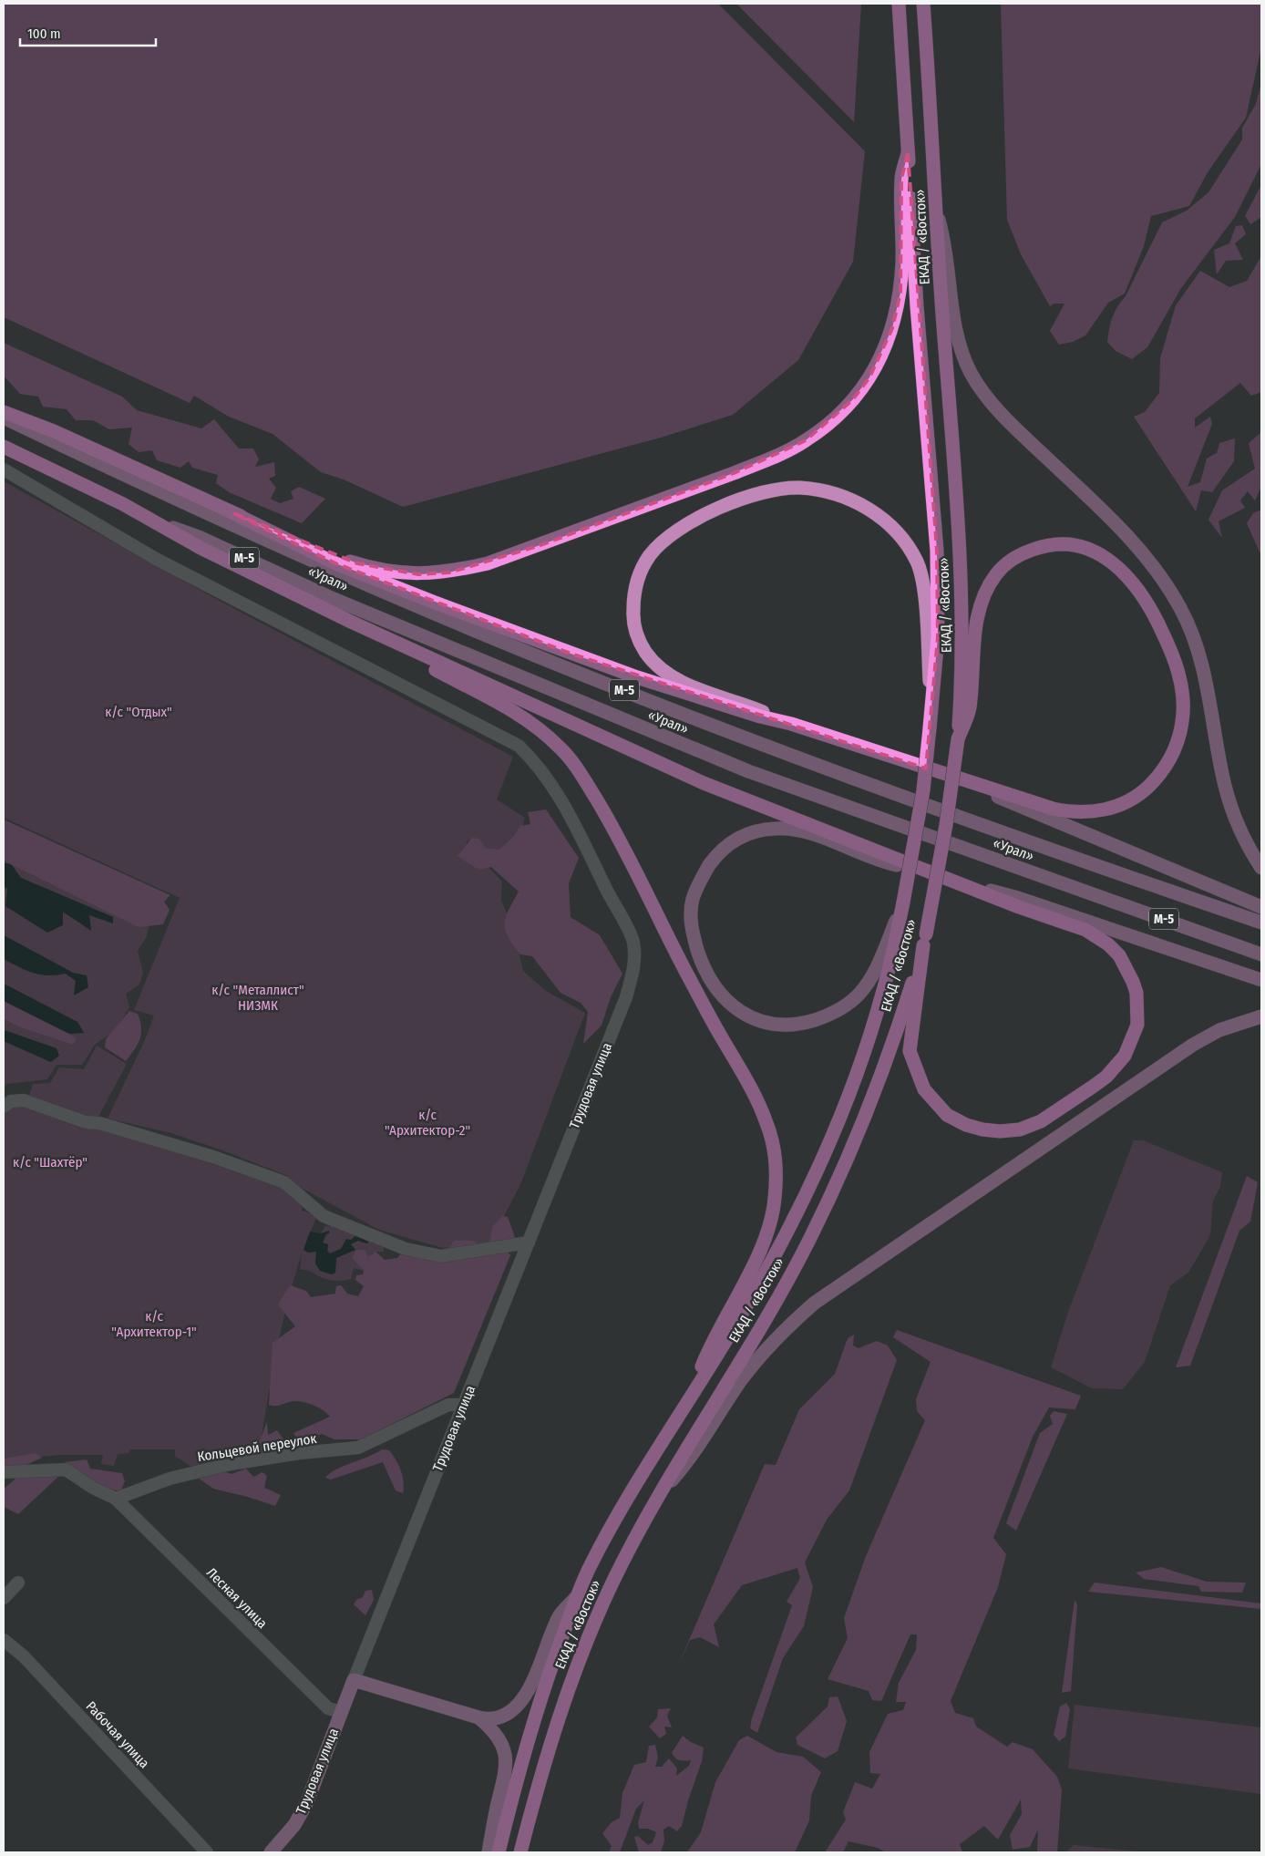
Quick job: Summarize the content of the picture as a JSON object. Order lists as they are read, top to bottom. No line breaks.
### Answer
{"streets":{"highway":["ЕКАД / «Восток»","М-5","«Урал»"],"main road":["Трудовая улица"],"street":["Кольцевой переулок","Лесная улица","Рабочая улица"]},"crossings":[["Трудовая улица","Кольцевой переулок"],["Трудовая улица","Лесная улица"],["Кольцевой переулок","Лесная улица"]],"parks":["к/с \"Отдых\"","к/с \"Металлист\" НИЗМК","к/с \"Архитектор-2\"","к/с \"Шахтёр\"","к/с \"Архитектор-1\""],"scale_bar":"100 m"}
